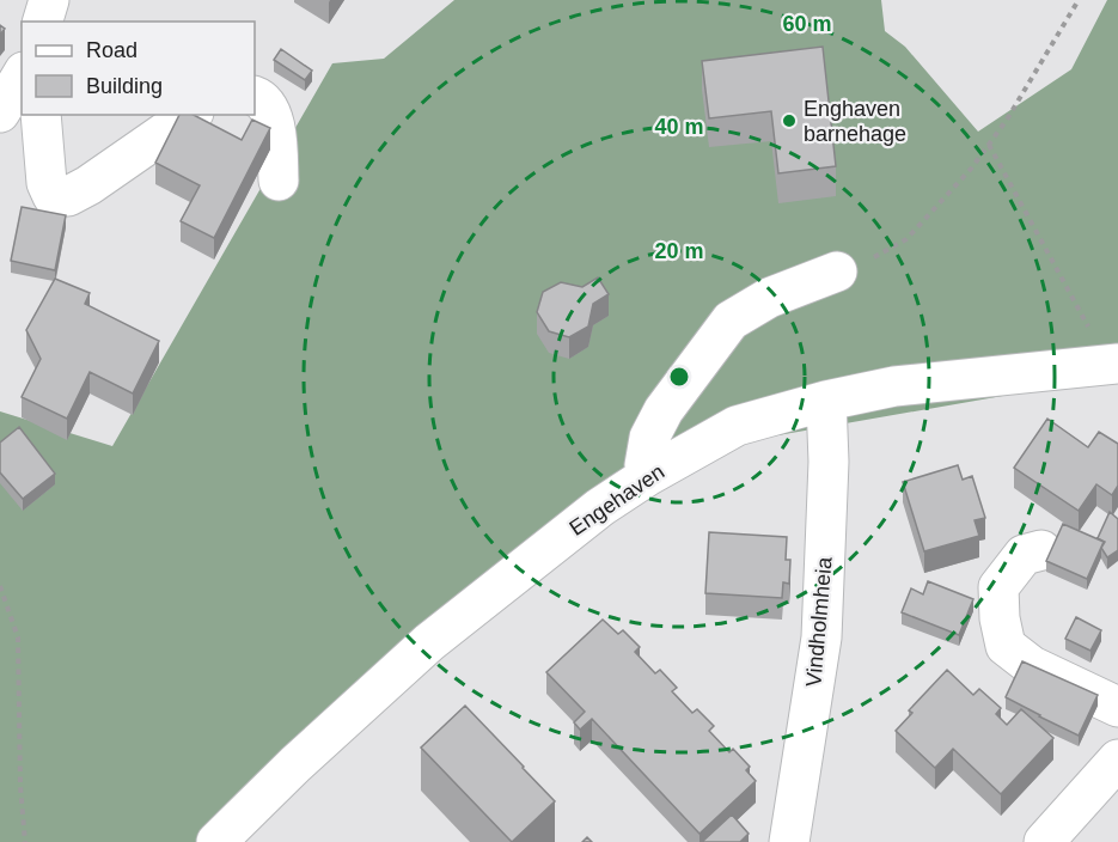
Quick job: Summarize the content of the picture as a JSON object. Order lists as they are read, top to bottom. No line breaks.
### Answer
{"streets":{"street":["Engehaven","Vindholmheia"]},"crossings":[["Engehaven","Vindholmheia"]],"places":["Enghaven barnehage"],"legend":["Road","Building"],"rings":["60 m","40 m","20 m"]}
